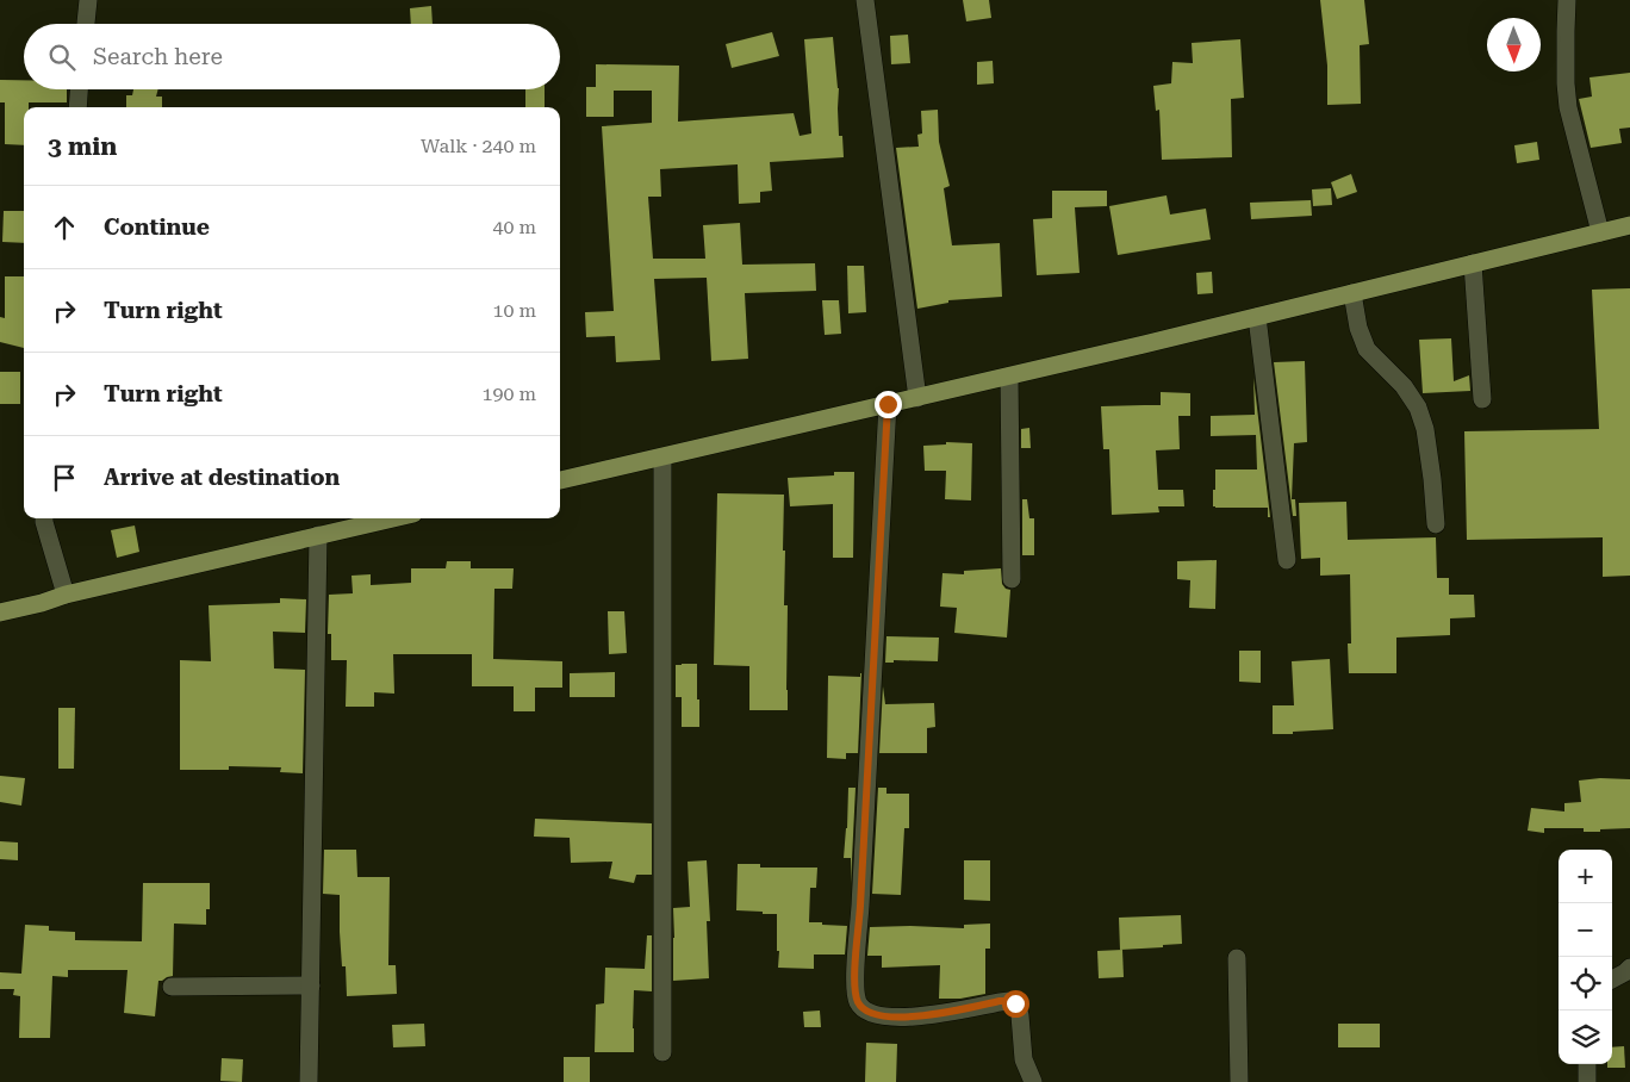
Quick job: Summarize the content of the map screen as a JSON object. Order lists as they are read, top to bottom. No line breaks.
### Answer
{"north":"bottom","page":{"search":"Search here","heading":["3 min","Walk · 240 m"],"list":[["Continue","40 m"],["Turn right","10 m"],["Turn right","190 m"],"Arrive at destination"],"map_buttons":["+","−"]}}
